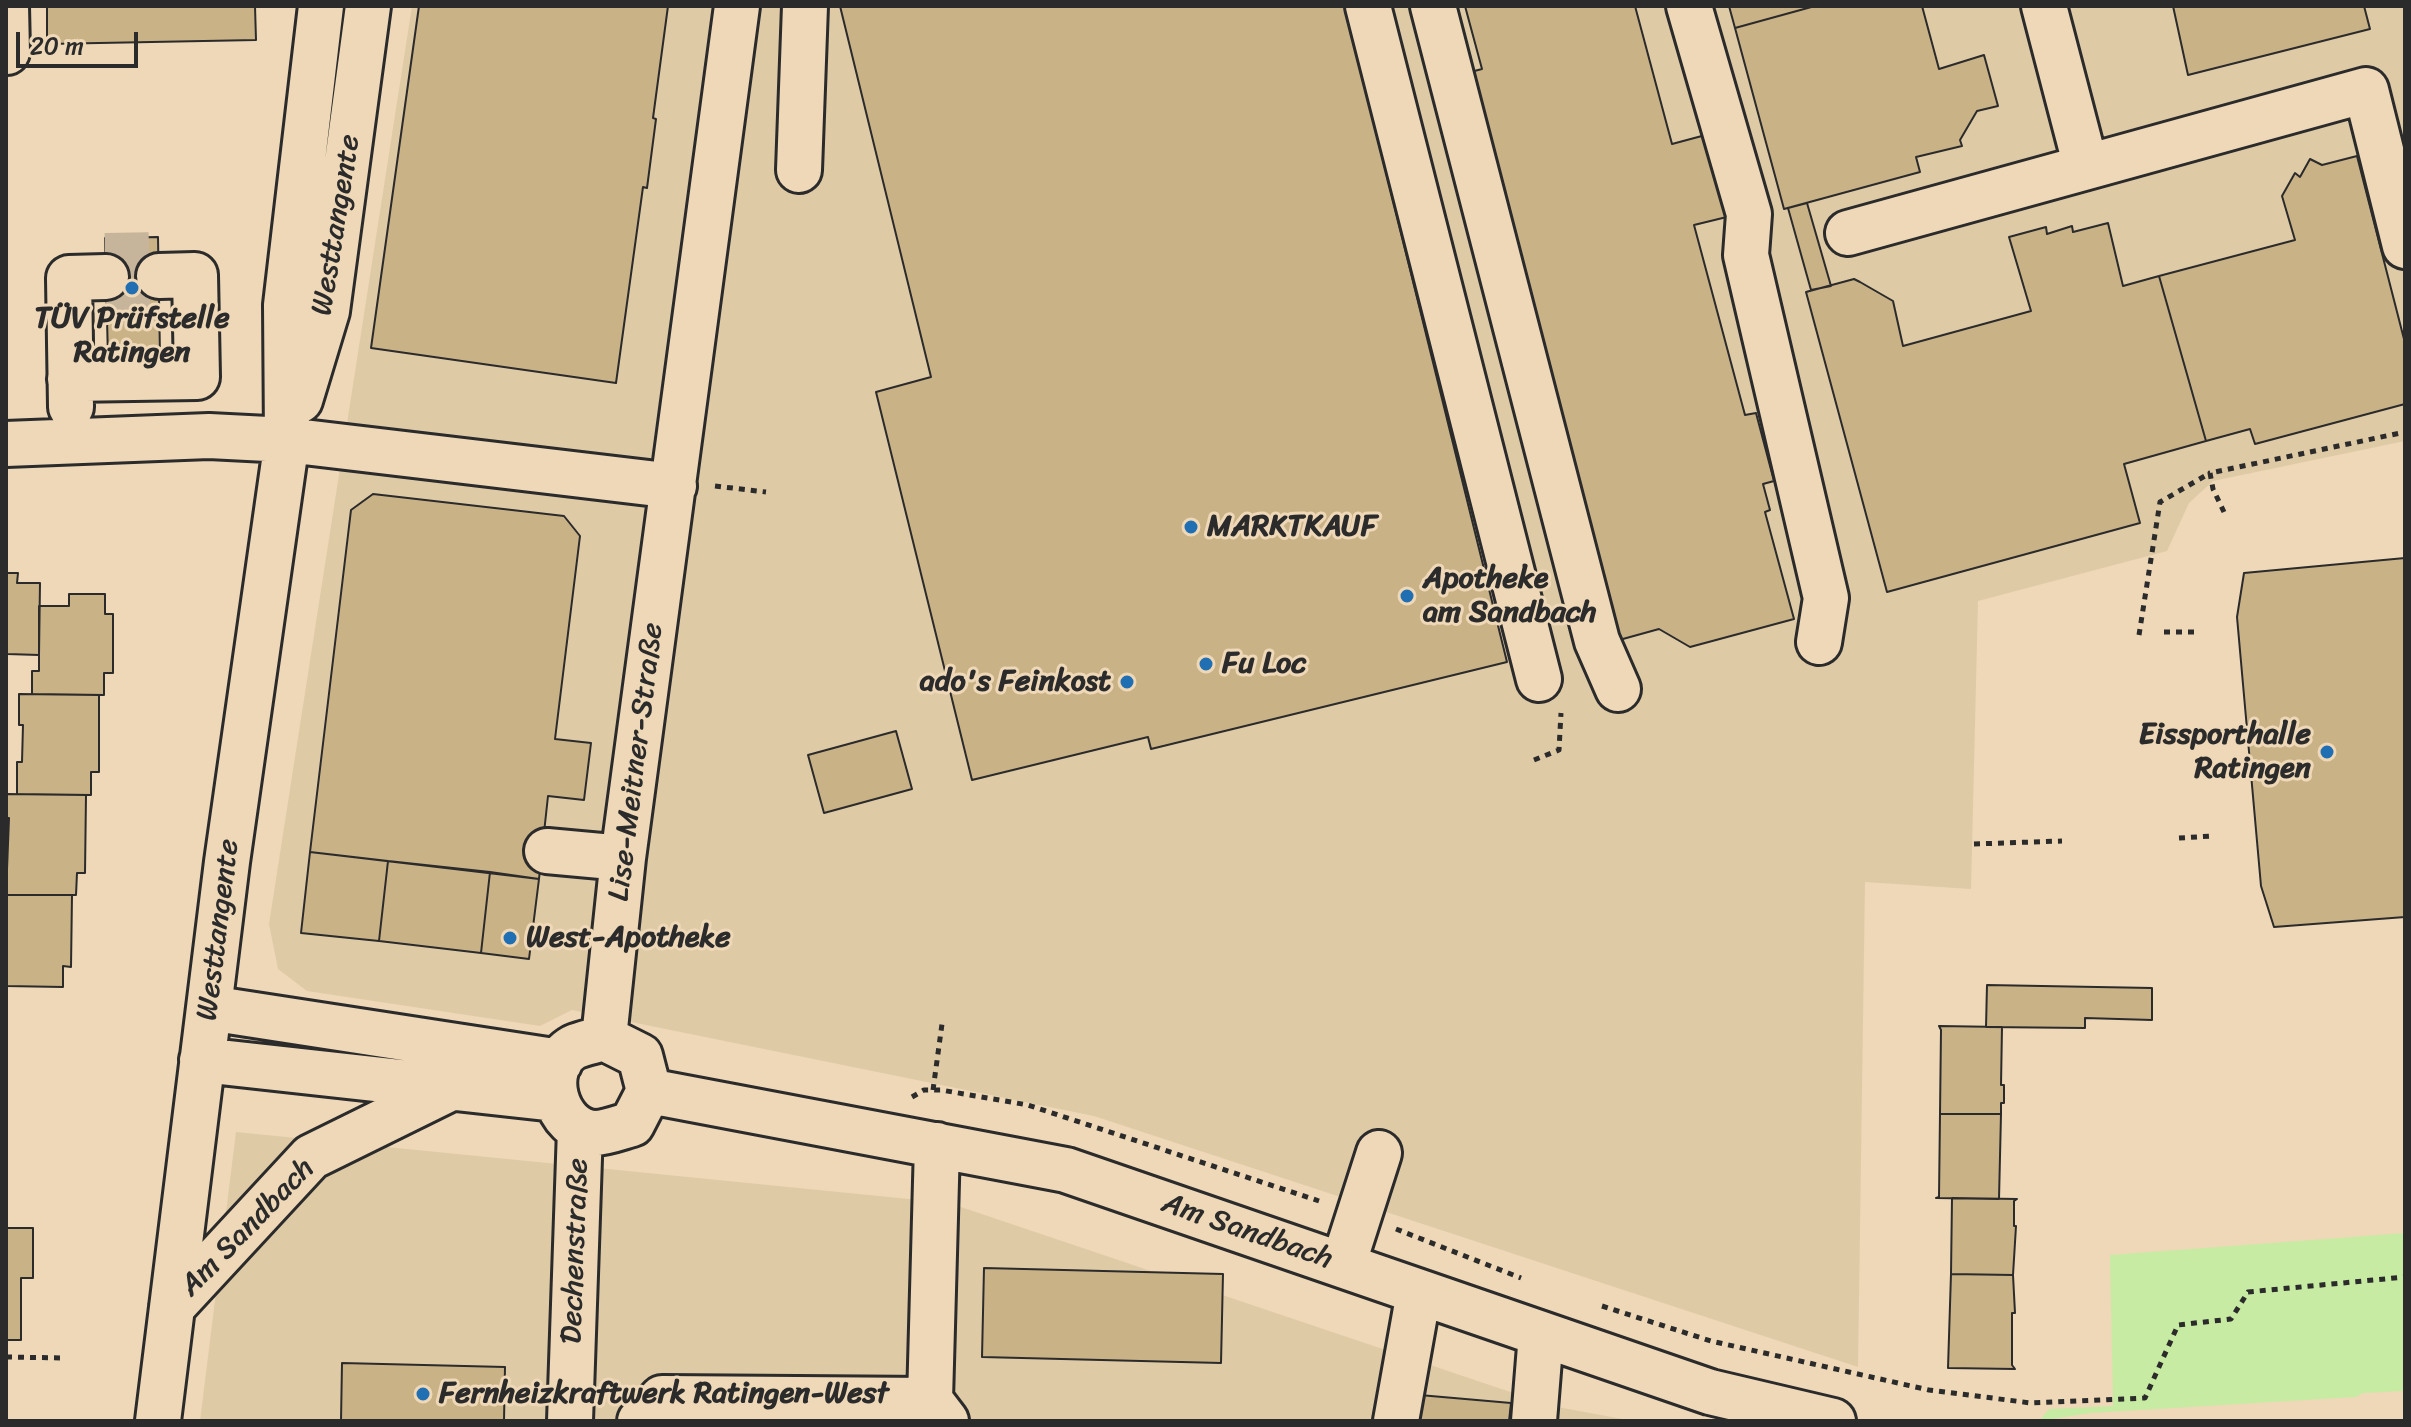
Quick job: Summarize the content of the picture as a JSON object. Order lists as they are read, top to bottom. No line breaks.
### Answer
{"streets":{"street":["Westtangente","Lise-Meitner-Straße","Am Sandbach","Dechenstraße"]},"crossings":[["Westtangente","Am Sandbach"],["Lise-Meitner-Straße","Am Sandbach"],["Lise-Meitner-Straße","Dechenstraße"],["Am Sandbach","Dechenstraße"]],"places":["TÜV Prüfstelle Ratingen","MARKTKAUF","Apotheke am Sandbach","Fu Loc","ado's Feinkost","Eissporthalle Ratingen","West-Apotheke","Fernheizkraftwerk Ratingen-West"],"scale_bar":"20 m"}
